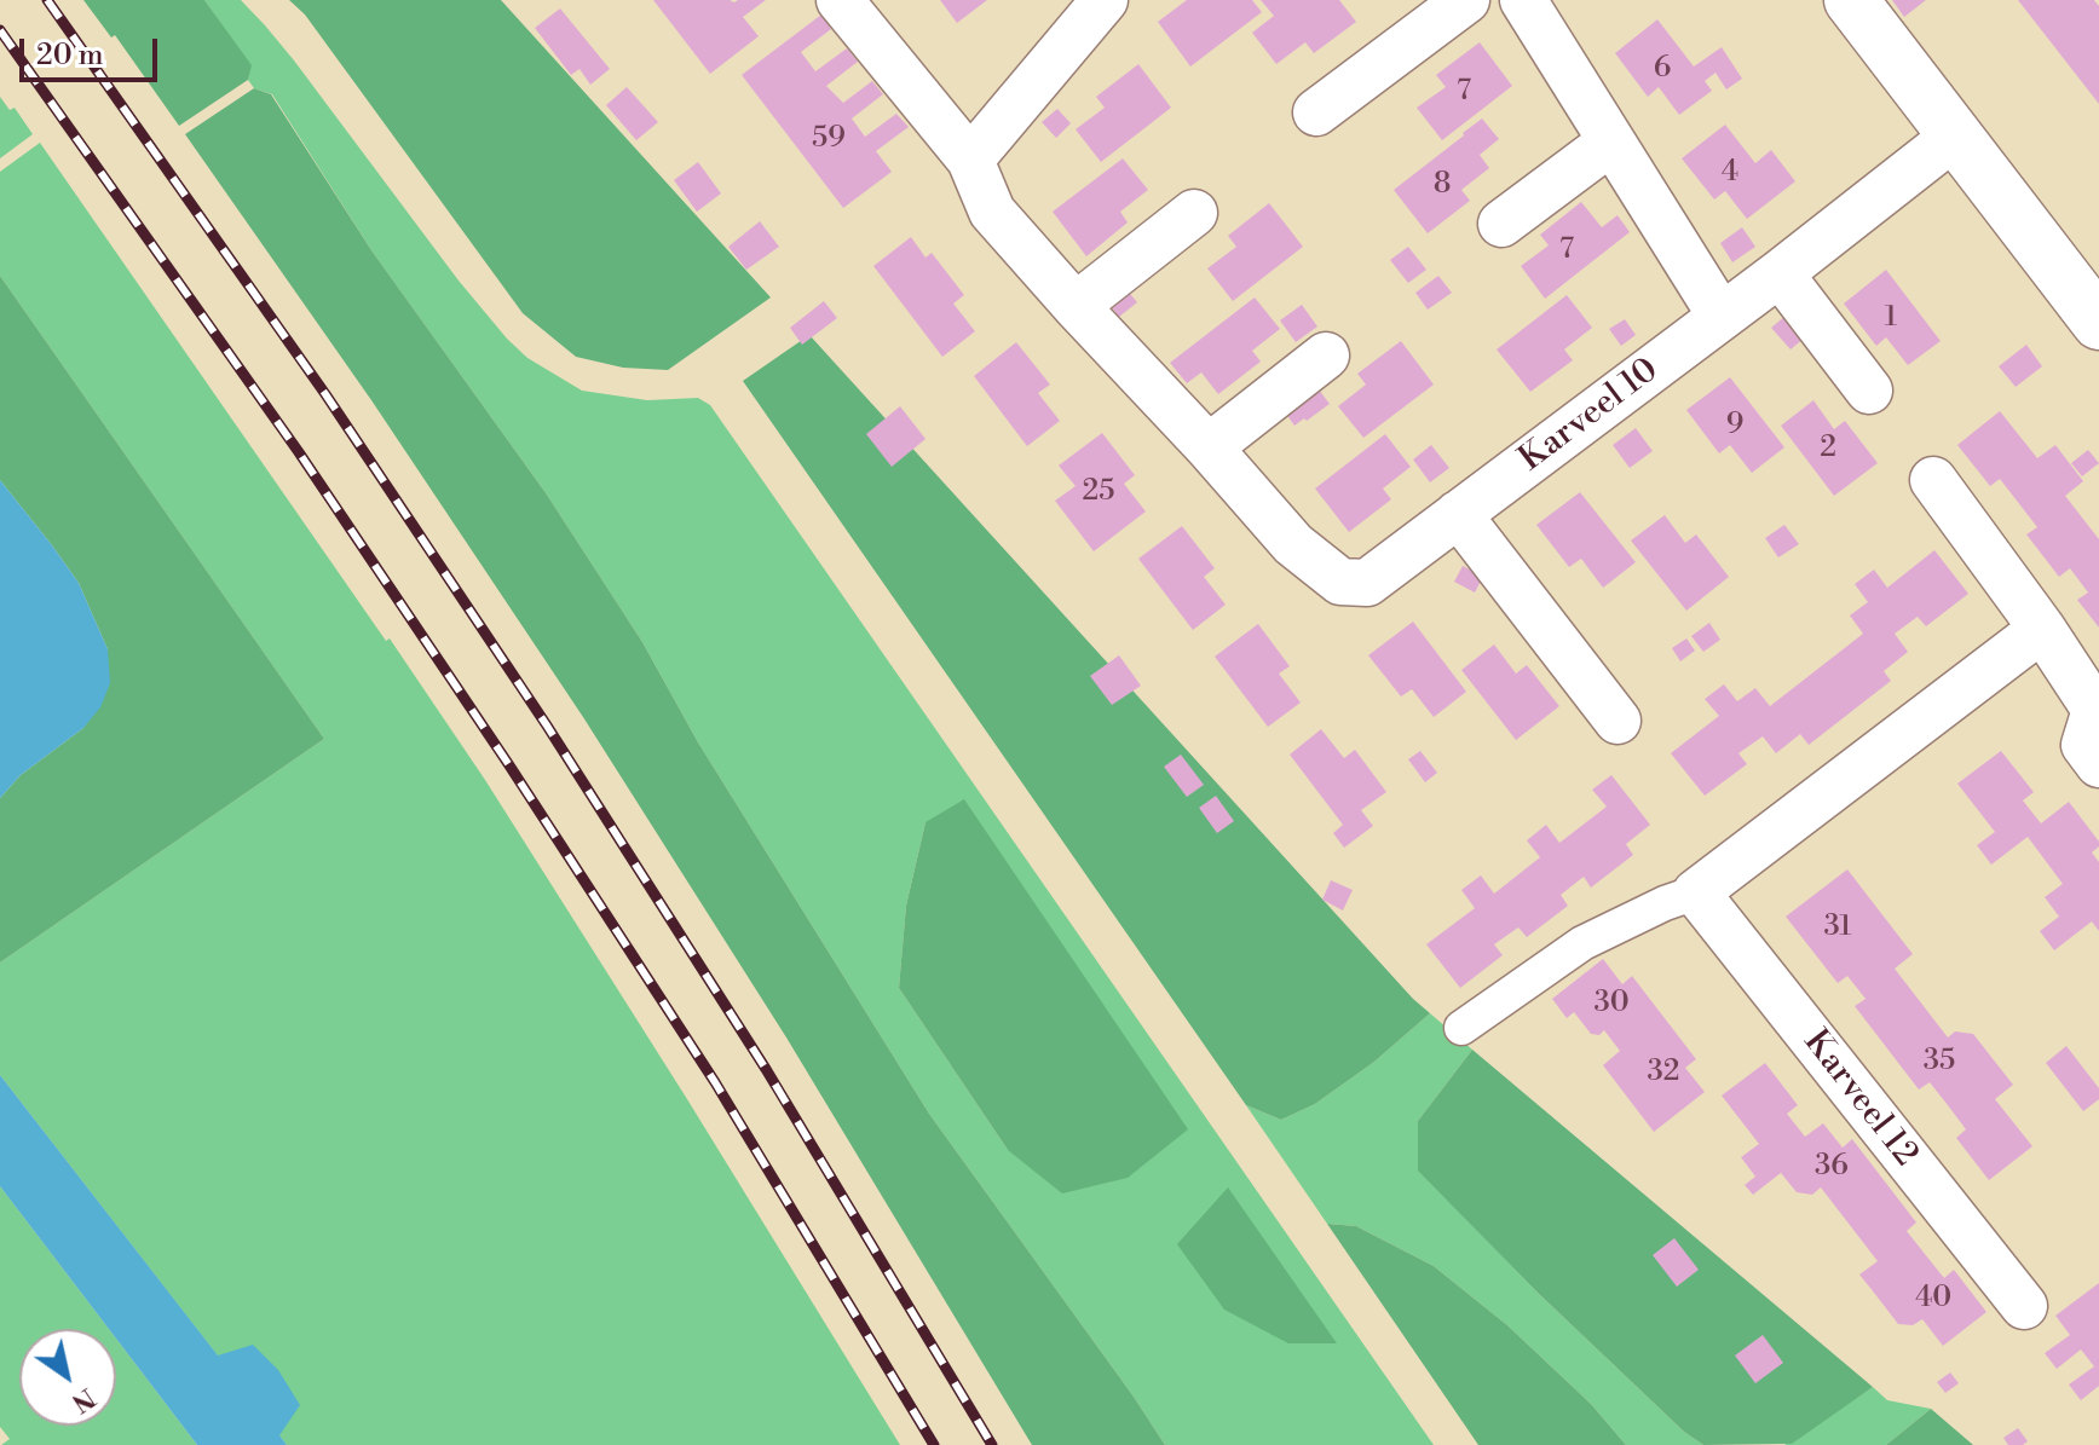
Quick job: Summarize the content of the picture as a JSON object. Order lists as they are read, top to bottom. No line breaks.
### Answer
{"streets":{"street":["Karveel 10","Karveel 12"]},"house_numbers":["6","7","59","4","8","7","1","9","2","25","31","30","35","32","36","40"],"scale_bar":"20 m","north":"bottom right"}
